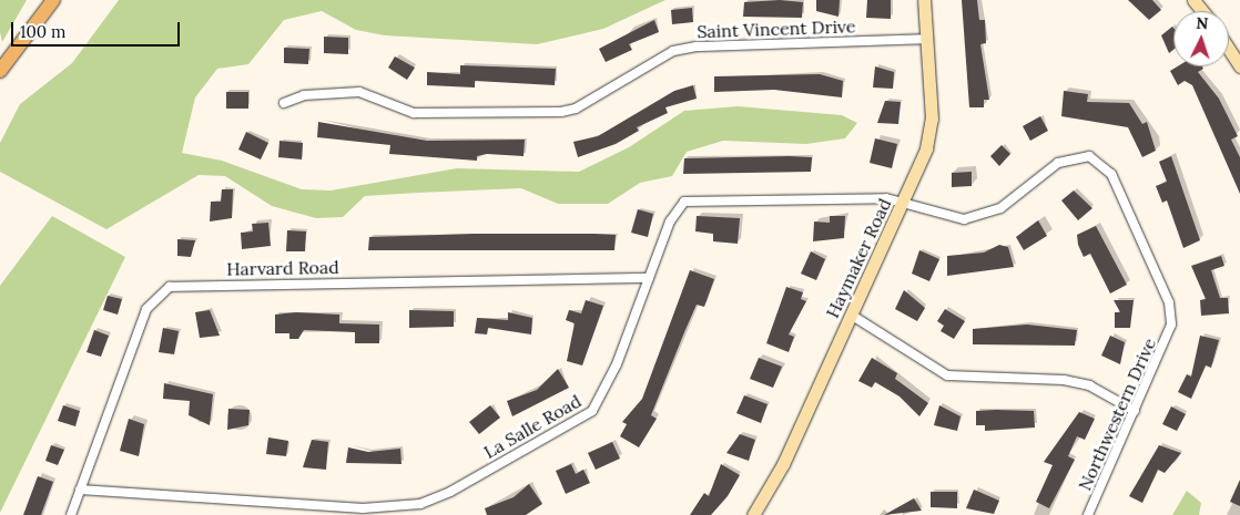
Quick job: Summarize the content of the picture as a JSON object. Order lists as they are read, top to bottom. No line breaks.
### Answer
{"streets":{"main road":["Haymaker Road"],"street":["Saint Vincent Drive","Harvard Road","Northwestern Drive","La Salle Road"]},"crossings":[["Saint Vincent Drive","Haymaker Road"],["Haymaker Road","Northwestern Drive"],["Haymaker Road","La Salle Road"],["Harvard Road","La Salle Road"],["Northwestern Drive","La Salle Road"]],"scale_bar":"100 m","north":"top"}
